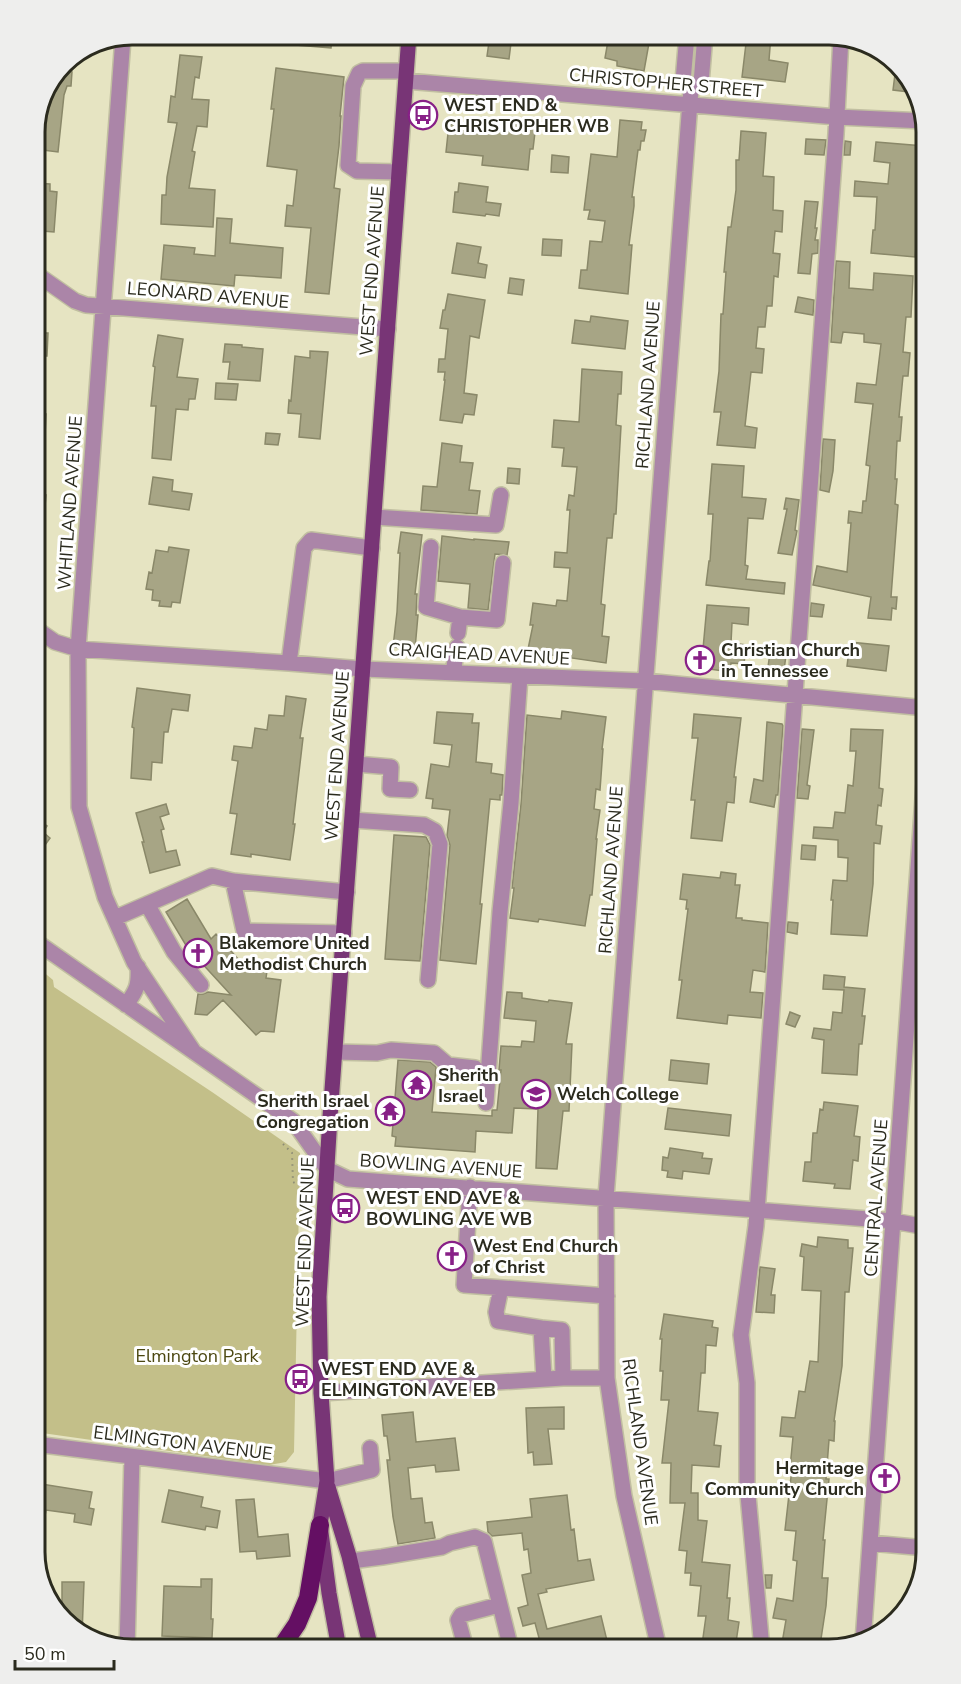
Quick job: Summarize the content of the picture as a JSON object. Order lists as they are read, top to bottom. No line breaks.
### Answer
{"streets":{"main road":["WEST END AVENUE"],"street":["CHRISTOPHER STREET","LEONARD AVENUE","RICHLAND AVENUE","WHITLAND AVENUE","CRAIGHEAD AVENUE","BOWLING AVENUE","CENTRAL AVENUE","ELMINGTON AVENUE"]},"crossings":[["CHRISTOPHER STREET","WEST END AVENUE"],["CHRISTOPHER STREET","RICHLAND AVENUE"],["WEST END AVENUE","LEONARD AVENUE"],["WEST END AVENUE","CRAIGHEAD AVENUE"],["WEST END AVENUE","BOWLING AVENUE"],["WEST END AVENUE","ELMINGTON AVENUE"],["LEONARD AVENUE","WHITLAND AVENUE"],["RICHLAND AVENUE","CRAIGHEAD AVENUE"],["RICHLAND AVENUE","BOWLING AVENUE"],["WHITLAND AVENUE","CRAIGHEAD AVENUE"],["BOWLING AVENUE","CENTRAL AVENUE"]],"parks":["Elmington Park"],"places":{"bus stop":["WEST END & CHRISTOPHER WB","WEST END AVE & BOWLING AVE WB","WEST END AVE & ELMINGTON AVE EB"],"church":["Christian Church in Tennessee","Blakemore United Methodist Church","West End Church of Christ","Hermitage Community Church"],"temple":["Sherith Israel","Sherith Israel Congregation"],"school or university":["Welch College"]},"scale_bar":"50 m"}
